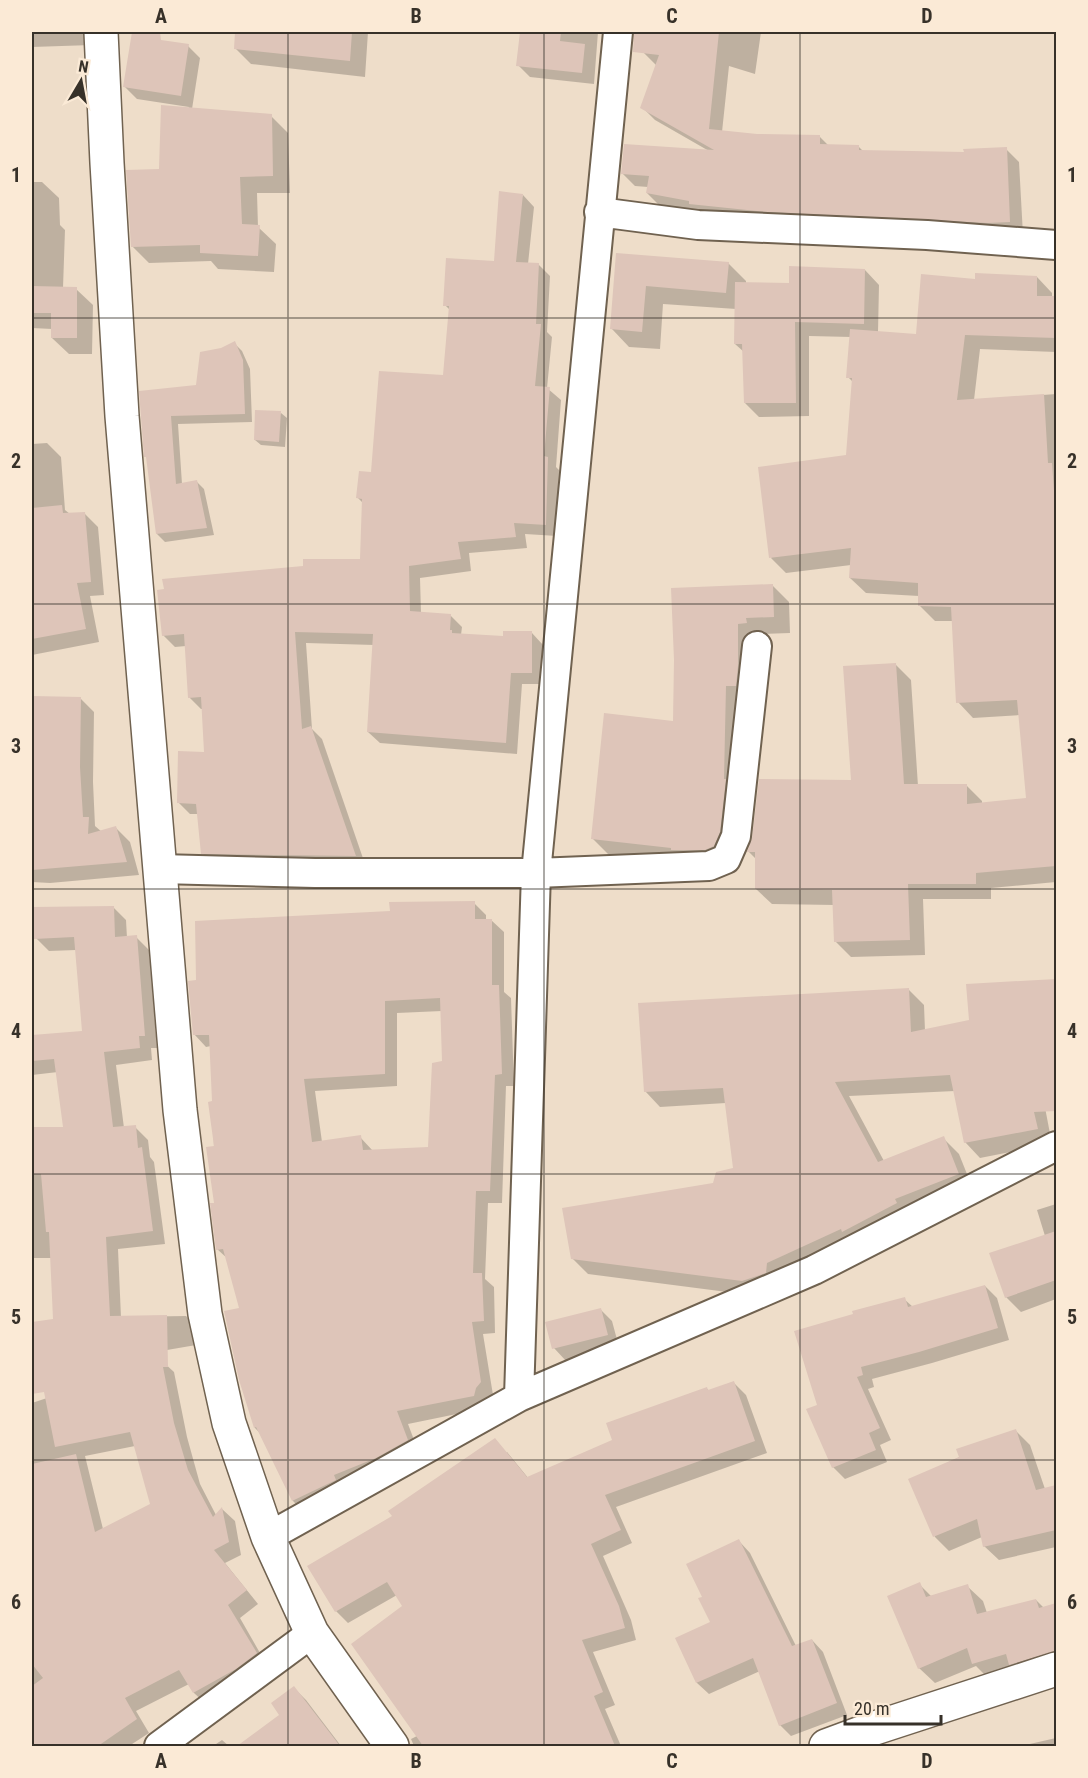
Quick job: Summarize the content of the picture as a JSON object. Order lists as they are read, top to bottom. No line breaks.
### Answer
{"scale_bar":"20 m","north":"top","grid":{"columns":["A","B","C","D"],"rows":["1","2","3","4","5","6"]}}
